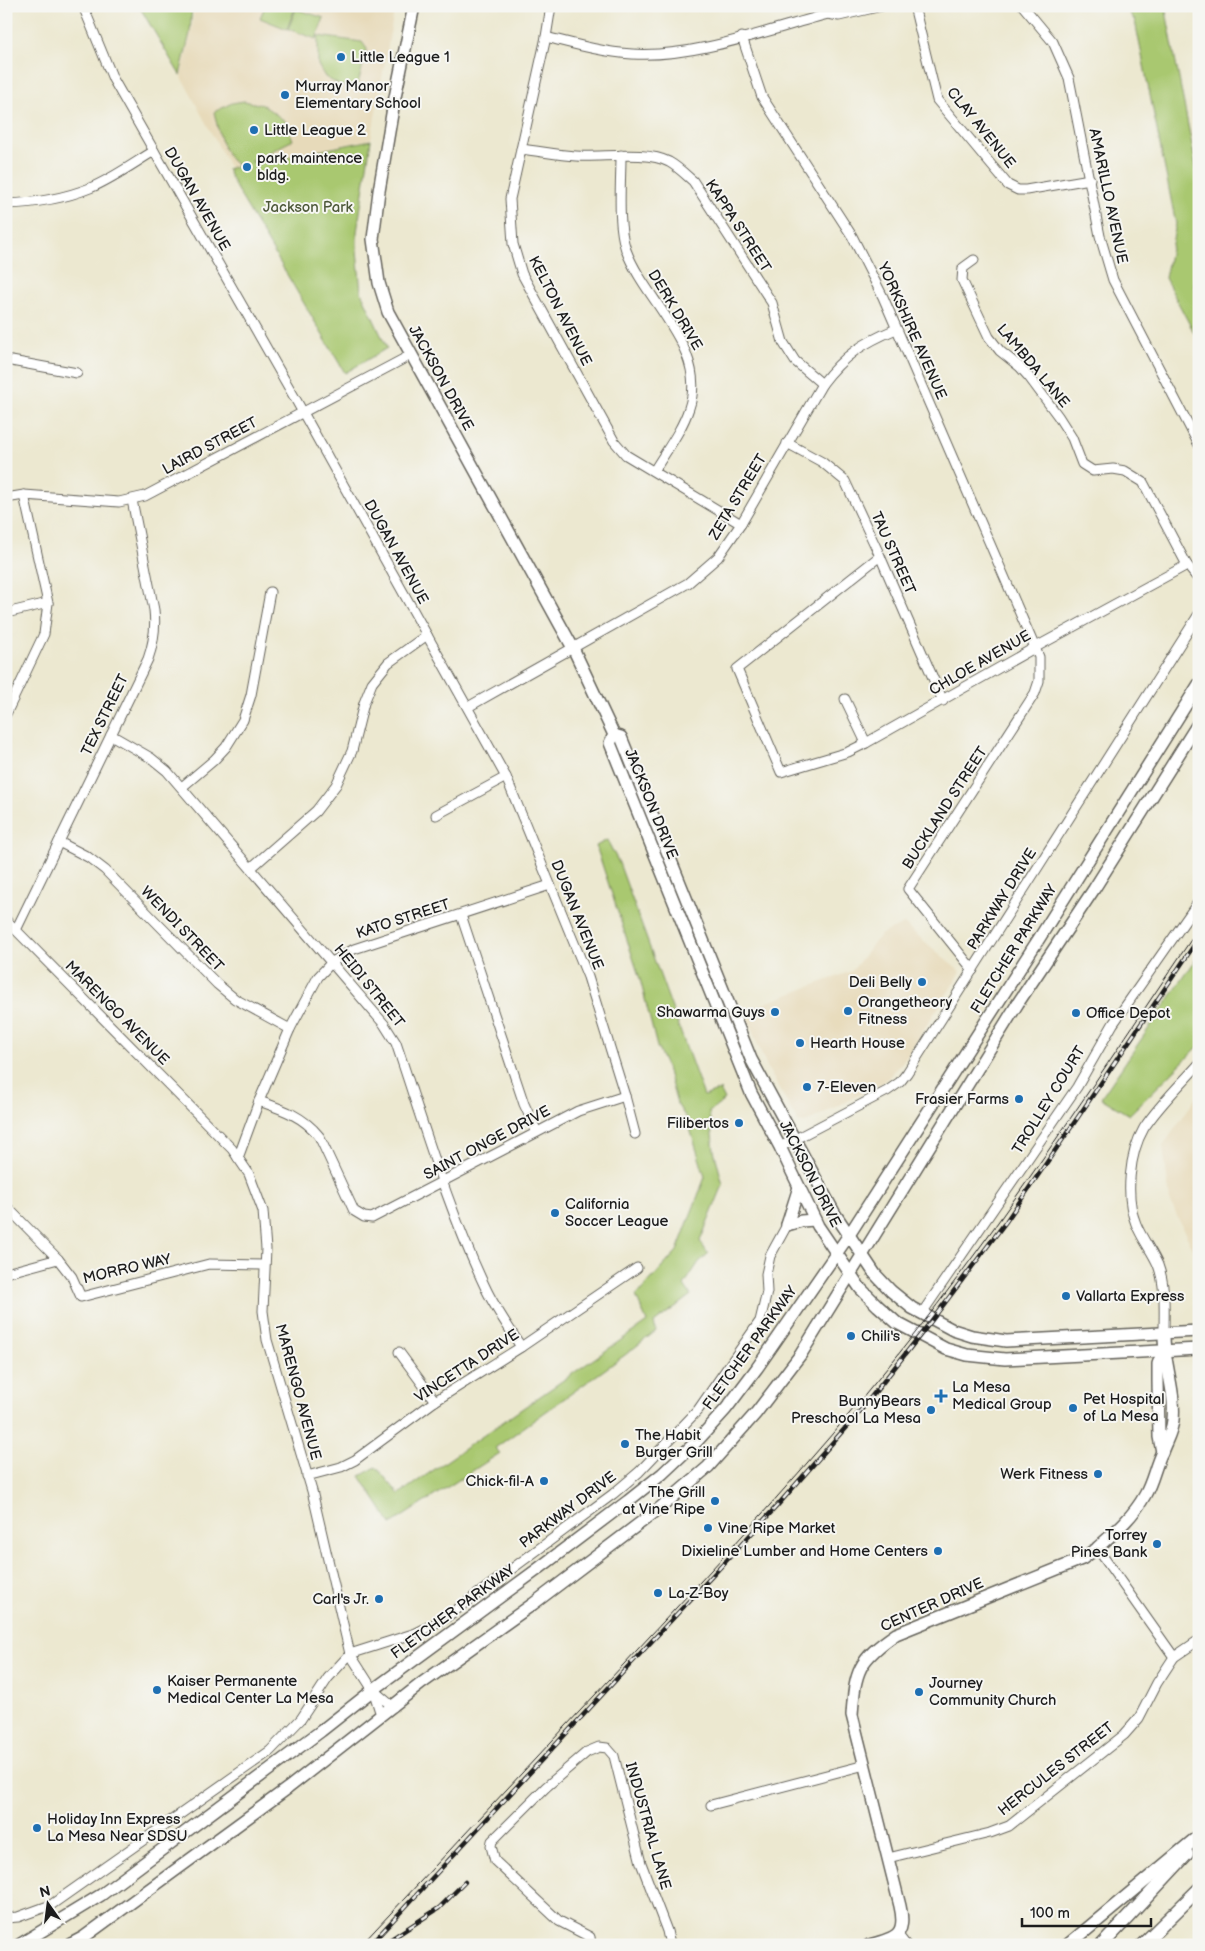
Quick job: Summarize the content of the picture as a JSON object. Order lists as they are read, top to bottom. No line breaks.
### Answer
{"streets":{"main road":["JACKSON DRIVE","FLETCHER PARKWAY","CENTER DRIVE"],"street":["CLAY AVENUE","AMARILLO AVENUE","DUGAN AVENUE","KAPPA STREET","DERK DRIVE","KELTON AVENUE","YORKSHIRE AVENUE","LAMBDA LANE","LAIRD STREET","ZETA STREET","TAU STREET","CHLOE AVENUE","TEX STREET","BUCKLAND STREET","PARKWAY DRIVE","KATO STREET","WENDI STREET","HEIDI STREET","MARENGO AVENUE","TROLLEY COURT","SAINT ONGE DRIVE","MORRO WAY","VINCETTA DRIVE","HERCULES STREET","INDUSTRIAL LANE"]},"crossings":[["CLAY AVENUE","AMARILLO AVENUE"],["DUGAN AVENUE","LAIRD STREET"],["DUGAN AVENUE","ZETA STREET"],["DUGAN AVENUE","KATO STREET"],["DUGAN AVENUE","SAINT ONGE DRIVE"],["KAPPA STREET","DERK DRIVE"],["KAPPA STREET","KELTON AVENUE"],["KAPPA STREET","ZETA STREET"],["DERK DRIVE","KELTON AVENUE"],["KELTON AVENUE","ZETA STREET"],["YORKSHIRE AVENUE","ZETA STREET"],["YORKSHIRE AVENUE","CHLOE AVENUE"],["YORKSHIRE AVENUE","BUCKLAND STREET"],["LAMBDA LANE","CHLOE AVENUE"],["JACKSON DRIVE","LAIRD STREET"],["JACKSON DRIVE","ZETA STREET"],["JACKSON DRIVE","PARKWAY DRIVE"],["JACKSON DRIVE","FLETCHER PARKWAY"],["JACKSON DRIVE","TROLLEY COURT"],["JACKSON DRIVE","CENTER DRIVE"],["LAIRD STREET","TEX STREET"],["ZETA STREET","TAU STREET"],["TAU STREET","CHLOE AVENUE"],["CHLOE AVENUE","BUCKLAND STREET"],["TEX STREET","WENDI STREET"],["TEX STREET","HEIDI STREET"],["TEX STREET","MARENGO AVENUE"],["BUCKLAND STREET","PARKWAY DRIVE"],["PARKWAY DRIVE","MARENGO AVENUE"],["KATO STREET","WENDI STREET"],["KATO STREET","HEIDI STREET"],["KATO STREET","MARENGO AVENUE"],["KATO STREET","SAINT ONGE DRIVE"],["FLETCHER PARKWAY","MARENGO AVENUE"],["HEIDI STREET","SAINT ONGE DRIVE"],["HEIDI STREET","VINCETTA DRIVE"],["MARENGO AVENUE","MORRO WAY"],["MARENGO AVENUE","VINCETTA DRIVE"],["CENTER DRIVE","HERCULES STREET"]],"parks":["Jackson Park"],"places":{"other":["Little League 1","Murray Manor Elementary School","Little League 2","park maintence bldg.","Deli Belly","Orangetheory Fitness","Shawarma Guys","Office Depot","Hearth House","7-Eleven","Frasier Farms","Filibertos","California Soccer League","Vallarta Express","Chili's","Pet Hospital of La Mesa","BunnyBears Preschool La Mesa","The Habit Burger Grill","Werk Fitness","Chick-fil-A","The Grill at Vine Ripe","Vine Ripe Market","Torrey Pines Bank","Dixieline Lumber and Home Centers","La-Z-Boy","Carl's Jr.","Kaiser Permanente Medical Center La Mesa","Journey Community Church","Holiday Inn Express La Mesa Near SDSU"],"health":["La Mesa Medical Group"]},"scale_bar":"100 m","north":"top"}
